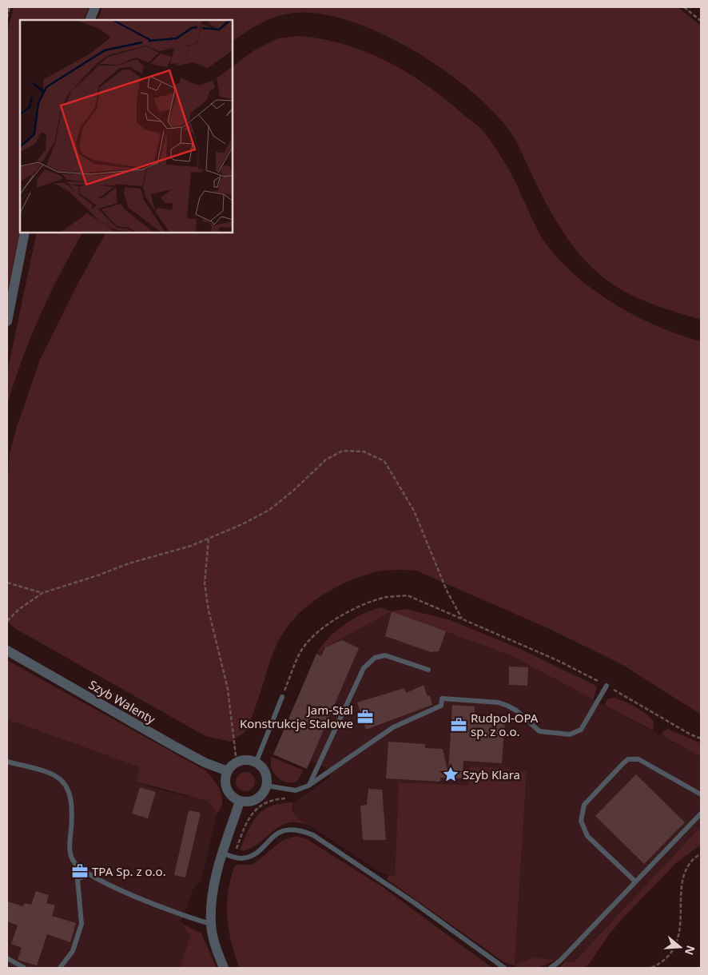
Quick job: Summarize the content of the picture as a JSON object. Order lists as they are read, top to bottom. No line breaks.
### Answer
{"streets":{"street":["Szyb Walenty"]},"places":{"office":["Jam-Stal Konstrukcje Stalowe","Rudpol-OPA sp. z o.o.","TPA Sp. z o.o."],"place":["Szyb Klara"]},"north":"right"}
